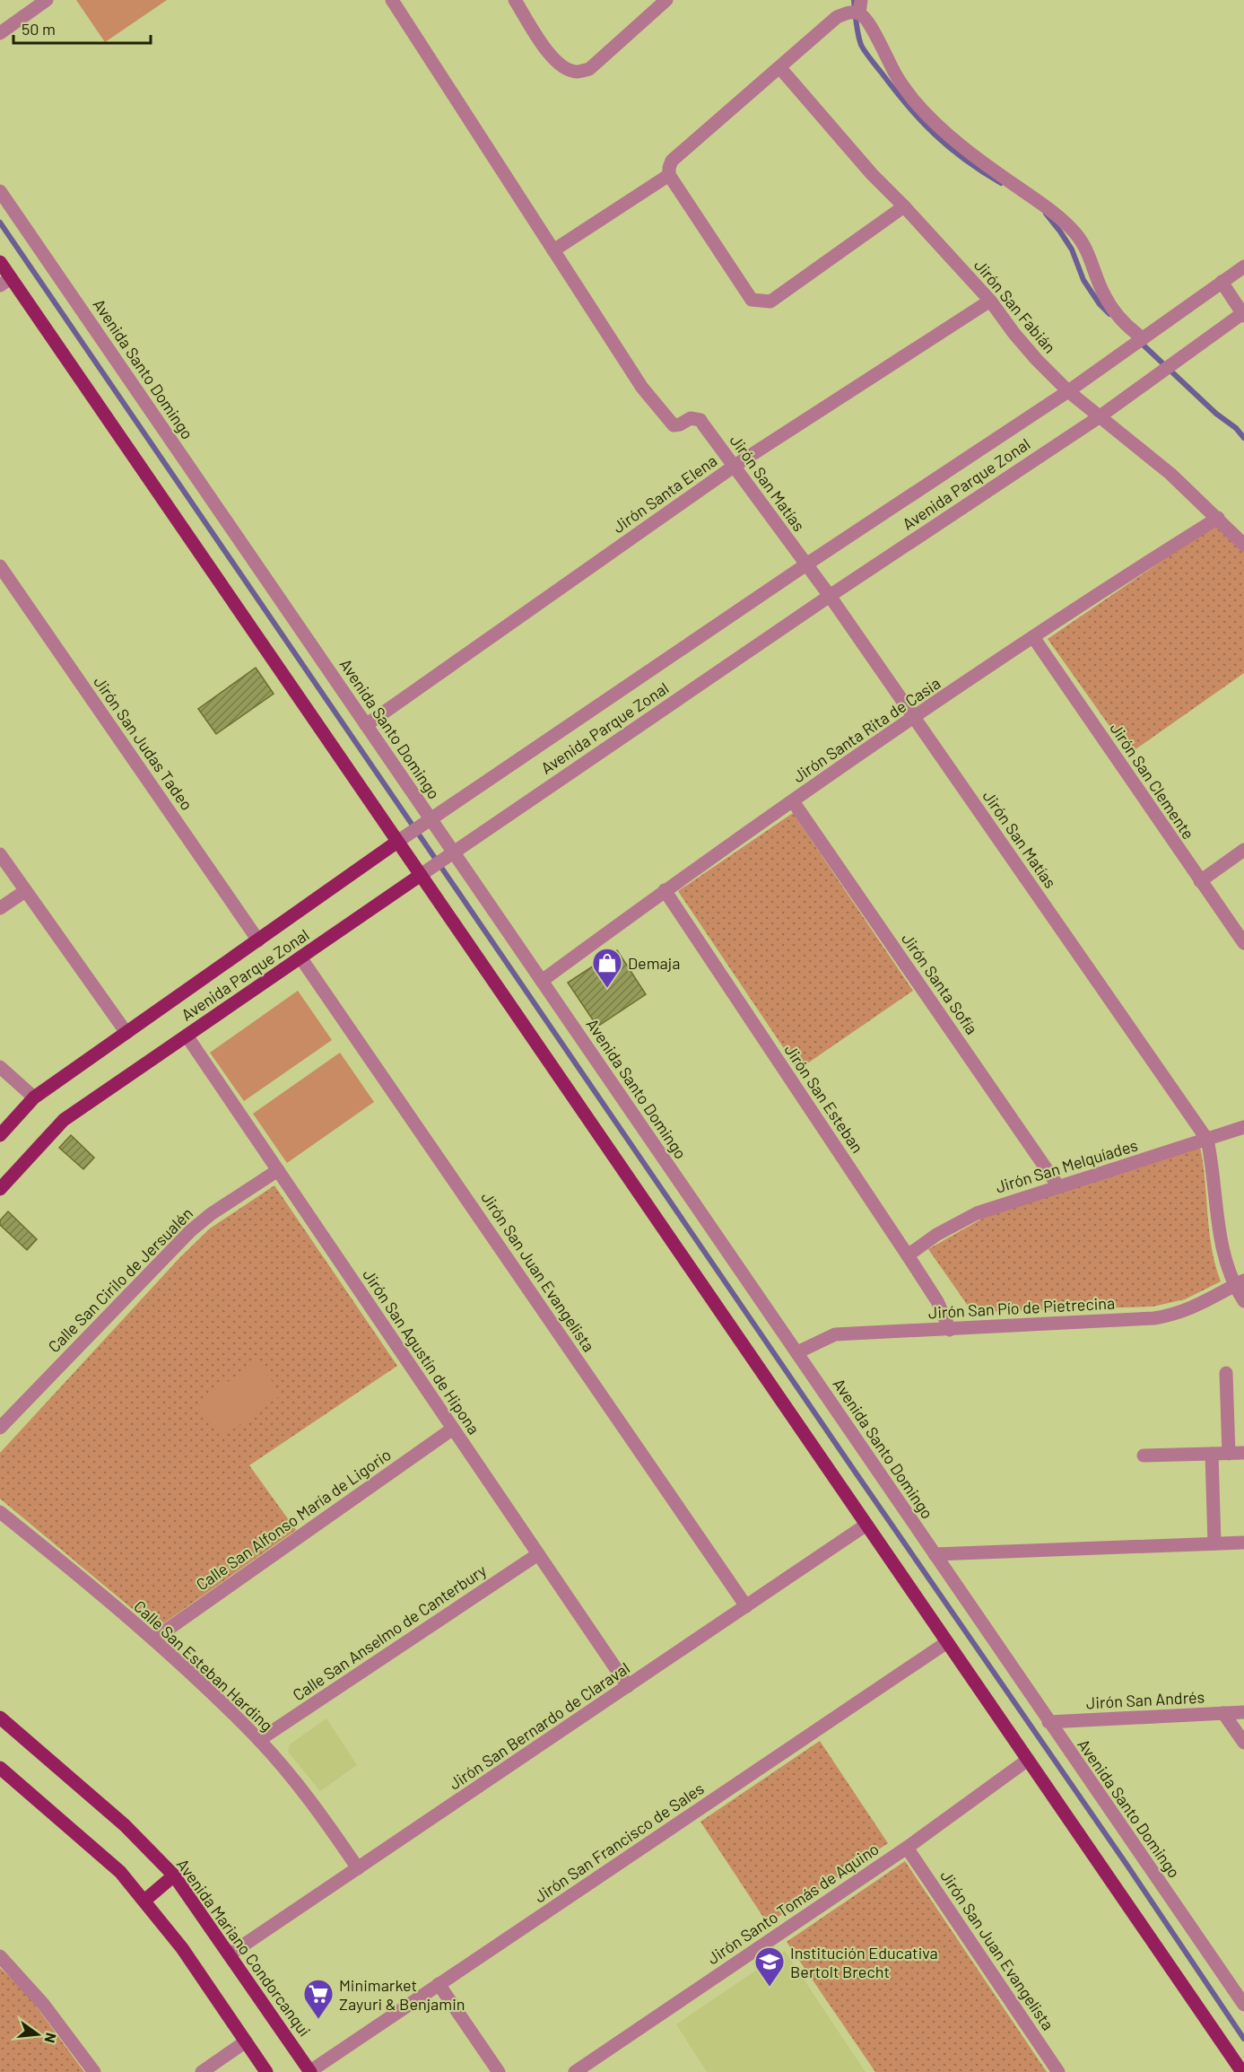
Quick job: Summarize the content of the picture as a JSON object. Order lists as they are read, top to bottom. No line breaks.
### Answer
{"streets":{"main road":["Avenida Parque Zonal","Avenida Mariano Condorcanqui"],"street":["Jirón San Fabián","Avenida Santo Domingo","Jirón San Matías","Jirón Santa Elena","Jirón Santa Rita de Casia","Jirón San Judas Tadeo","Jirón San Clemente","Jirón Santa Sofía","Jirón San Esteban","Jirón San Melquíades","Jirón San Juan Evangelista","Calle San Cirilo de Jersualén","Jirón San Pío de Pietrecina","Jirón San Agustín de Hipona","Calle San Alfonso María de Ligorio","Calle San Anselmo de Canterbury","Calle San Esteban Harding","Jirón San Andrés","Jirón San Bernardo de Claraval","Jirón San Francisco de Sales","Jirón Santo Tomás de Aquino"]},"crossings":[["Jirón San Fabián","Avenida Parque Zonal"],["Jirón San Fabián","Jirón Santa Elena"],["Jirón San Fabián","Jirón Santa Rita de Casia"],["Avenida Santo Domingo","Avenida Parque Zonal"],["Avenida Santo Domingo","Jirón Santa Elena"],["Avenida Santo Domingo","Jirón Santa Rita de Casia"],["Avenida Santo Domingo","Jirón San Pío de Pietrecina"],["Avenida Santo Domingo","Jirón San Andrés"],["Jirón San Matías","Avenida Parque Zonal"],["Jirón San Matías","Jirón Santa Elena"],["Jirón San Matías","Jirón Santa Rita de Casia"],["Jirón San Matías","Jirón San Melquíades"],["Jirón San Matías","Jirón San Pío de Pietrecina"],["Avenida Parque Zonal","Jirón San Judas Tadeo"],["Avenida Parque Zonal","Jirón San Juan Evangelista"],["Avenida Parque Zonal","Jirón San Agustín de Hipona"],["Jirón Santa Rita de Casia","Jirón San Clemente"],["Jirón Santa Rita de Casia","Jirón Santa Sofía"],["Jirón Santa Rita de Casia","Jirón San Esteban"],["Jirón Santa Sofía","Jirón San Melquíades"],["Jirón San Esteban","Jirón San Melquíades"],["Jirón San Esteban","Jirón San Pío de Pietrecina"],["Jirón San Juan Evangelista","Jirón San Bernardo de Claraval"],["Jirón San Juan Evangelista","Jirón Santo Tomás de Aquino"],["Calle San Cirilo de Jersualén","Jirón San Agustín de Hipona"],["Jirón San Agustín de Hipona","Calle San Alfonso María de Ligorio"],["Jirón San Agustín de Hipona","Calle San Anselmo de Canterbury"],["Jirón San Agustín de Hipona","Jirón San Bernardo de Claraval"],["Calle San Alfonso María de Ligorio","Calle San Esteban Harding"],["Calle San Anselmo de Canterbury","Calle San Esteban Harding"],["Calle San Esteban Harding","Jirón San Bernardo de Claraval"],["Jirón San Bernardo de Claraval","Avenida Mariano Condorcanqui"],["Jirón San Francisco de Sales","Avenida Mariano Condorcanqui"]],"places":{"shop":["Demaja"],"school or university":["Institución Educativa Bertolt Brecht"],"supermarket":["Minimarket Zayuri & Benjamin"]},"scale_bar":"50 m","north":"right"}
